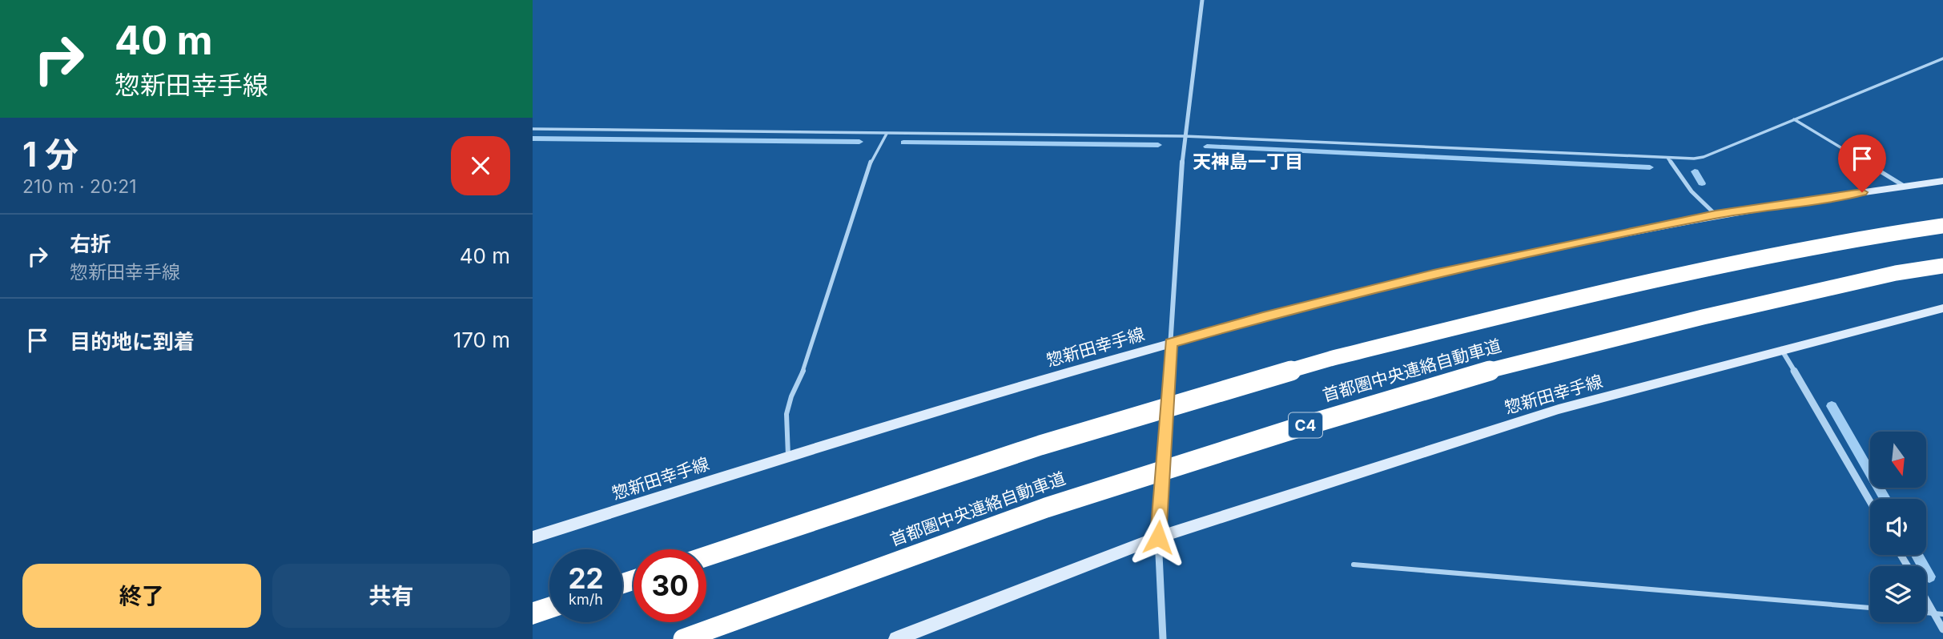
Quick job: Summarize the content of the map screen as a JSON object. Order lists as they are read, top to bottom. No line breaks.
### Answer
{"streets":{"highway":["首都圏中央連絡自動車道","C4"],"main road":["惣新田幸手線"]},"districts":["天神島一丁目"],"north":"bottom","page":{"turn":["40 m","惣新田幸手線"],"heading":["1 分","210 m · 20:21"],"list":[{"name":"右折","note":"惣新田幸手線","value":"40 m"},{"name":"目的地に到着","value":"170 m"}],"speed":"22 km/h","limit":"30","buttons":["終了","共有"]}}
